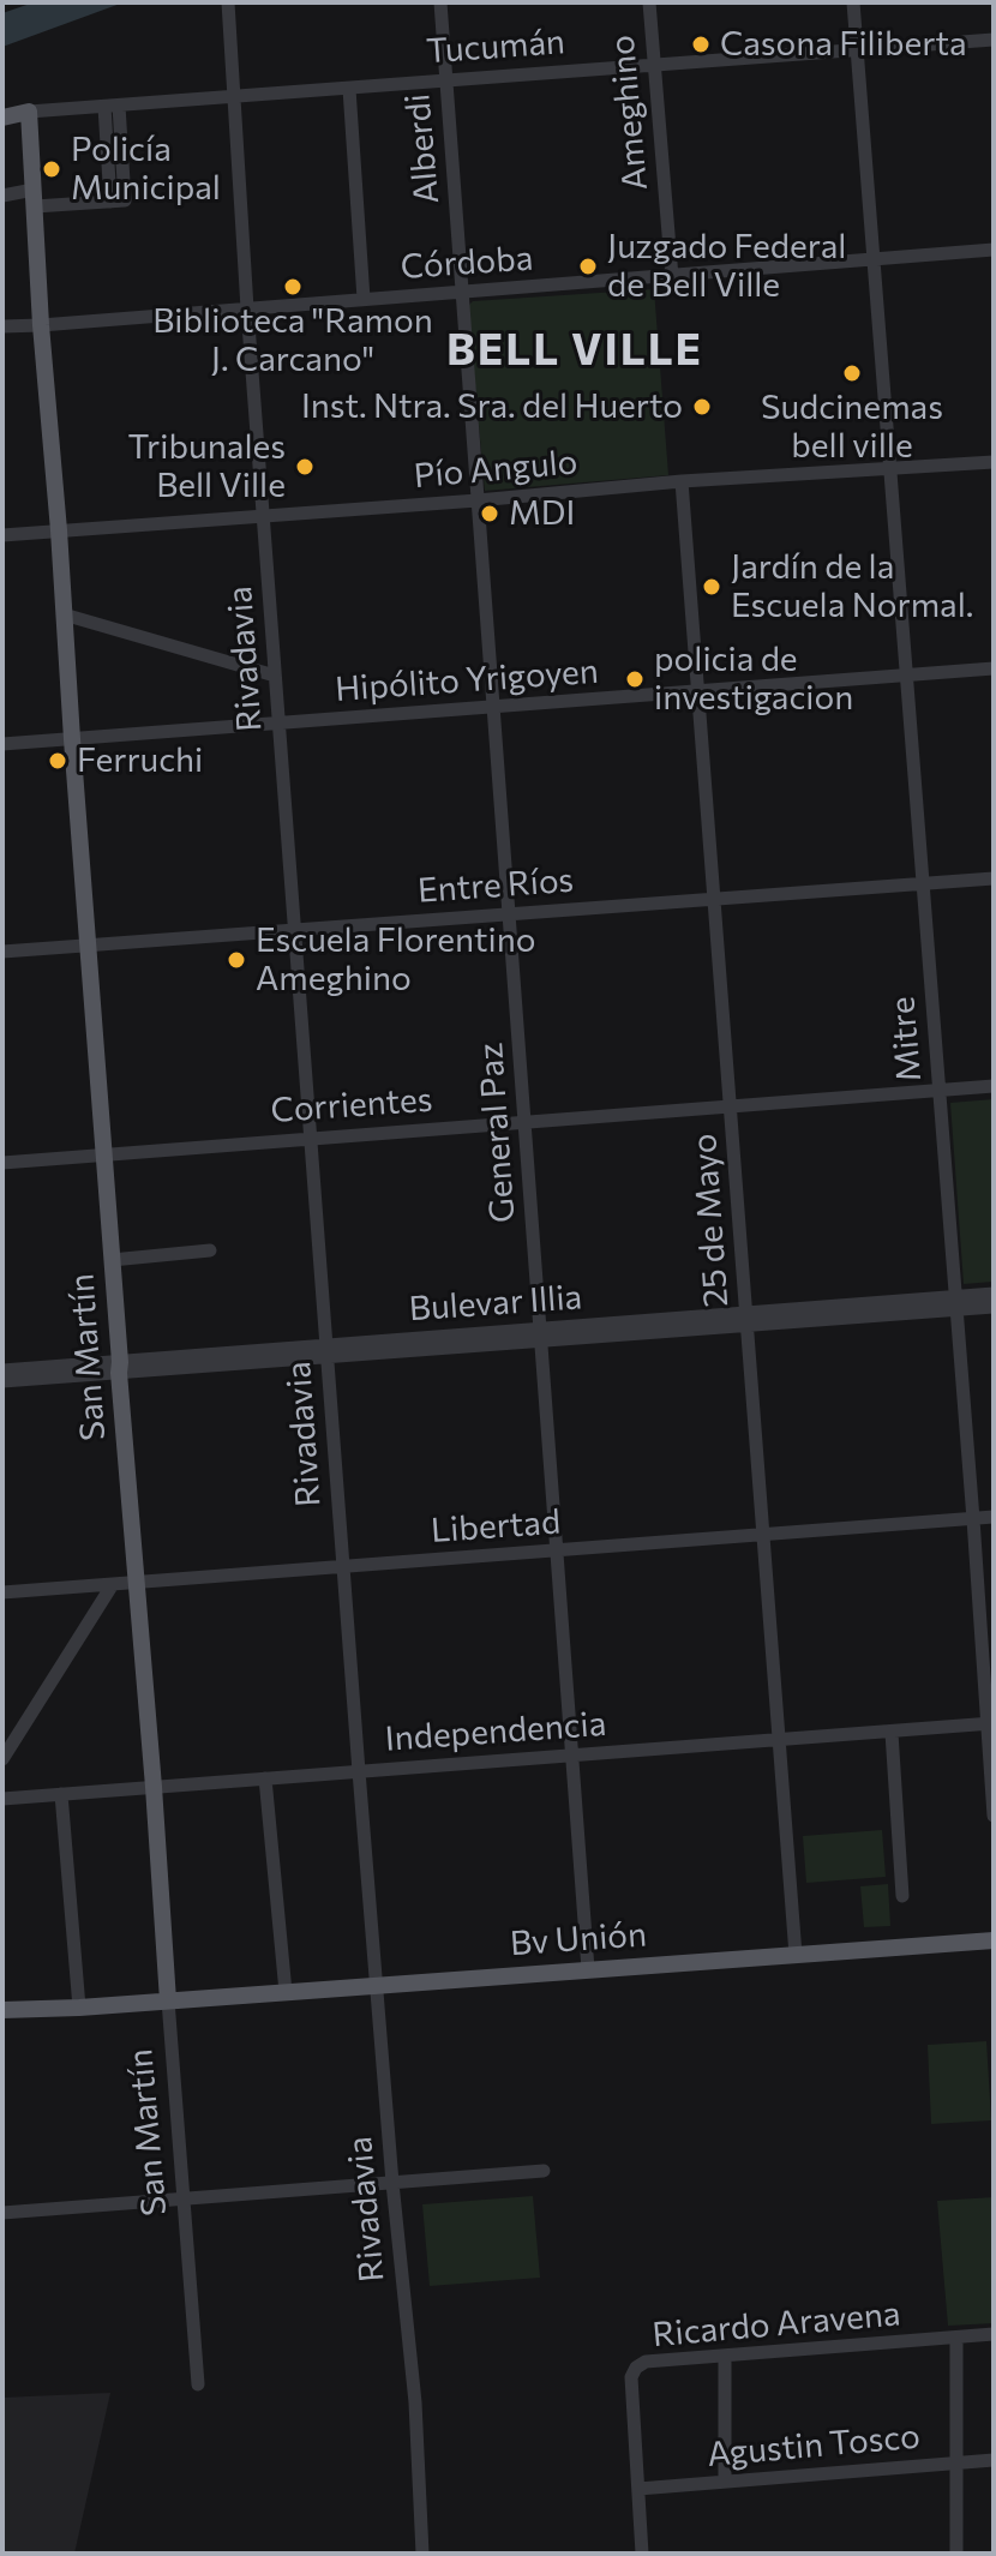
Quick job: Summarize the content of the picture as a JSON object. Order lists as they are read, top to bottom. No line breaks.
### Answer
{"streets":{"main road":["Tucumán","San Martín","Bv Unión"],"street":["Ameghino","Alberdi","Córdoba","Pío Angulo","Rivadavia","Hipólito Yrigoyen","Entre Ríos","Mitre","Corrientes","General Paz","25 de Mayo","Bulevar Illia","Libertad","Independencia","Ricardo Aravena","Agustin Tosco"]},"crossings":[["Tucumán","Ameghino"],["Tucumán","Alberdi"],["Tucumán","Rivadavia"],["Tucumán","Mitre"],["Tucumán","San Martín"],["Ameghino","Córdoba"],["Alberdi","Córdoba"],["Alberdi","General Paz"],["Córdoba","Rivadavia"],["Córdoba","Mitre"],["Córdoba","General Paz"],["Córdoba","San Martín"],["Pío Angulo","Rivadavia"],["Pío Angulo","Mitre"],["Pío Angulo","General Paz"],["Pío Angulo","25 de Mayo"],["Pío Angulo","San Martín"],["Rivadavia","Hipólito Yrigoyen"],["Rivadavia","Entre Ríos"],["Rivadavia","Corrientes"],["Rivadavia","Bulevar Illia"],["Rivadavia","Libertad"],["Rivadavia","Independencia"],["Rivadavia","Bv Unión"],["Hipólito Yrigoyen","Mitre"],["Hipólito Yrigoyen","General Paz"],["Hipólito Yrigoyen","25 de Mayo"],["Hipólito Yrigoyen","San Martín"],["Entre Ríos","Mitre"],["Entre Ríos","General Paz"],["Entre Ríos","25 de Mayo"],["Entre Ríos","San Martín"],["Mitre","Corrientes"],["Mitre","Bulevar Illia"],["Mitre","Libertad"],["Mitre","Independencia"],["Corrientes","General Paz"],["Corrientes","25 de Mayo"],["Corrientes","San Martín"],["General Paz","Bulevar Illia"],["General Paz","Libertad"],["General Paz","Independencia"],["General Paz","Bv Unión"],["25 de Mayo","Bulevar Illia"],["25 de Mayo","Libertad"],["25 de Mayo","Independencia"],["25 de Mayo","Bv Unión"],["Bulevar Illia","San Martín"],["San Martín","Libertad"],["San Martín","Independencia"],["San Martín","Bv Unión"],["Ricardo Aravena","Agustin Tosco"]],"districts":["BELL VILLE"],"places":["Casona Filiberta","Policía Municipal","Juzgado Federal de Bell Ville","Biblioteca \"Ramon J. Carcano\"","Sudcinemas bell ville","Inst. Ntra. Sra. del Huerto","Tribunales Bell Ville","MDI","Jardín de la Escuela Normal.","policia de investigacion","Ferruchi","Escuela Florentino Ameghino"]}
